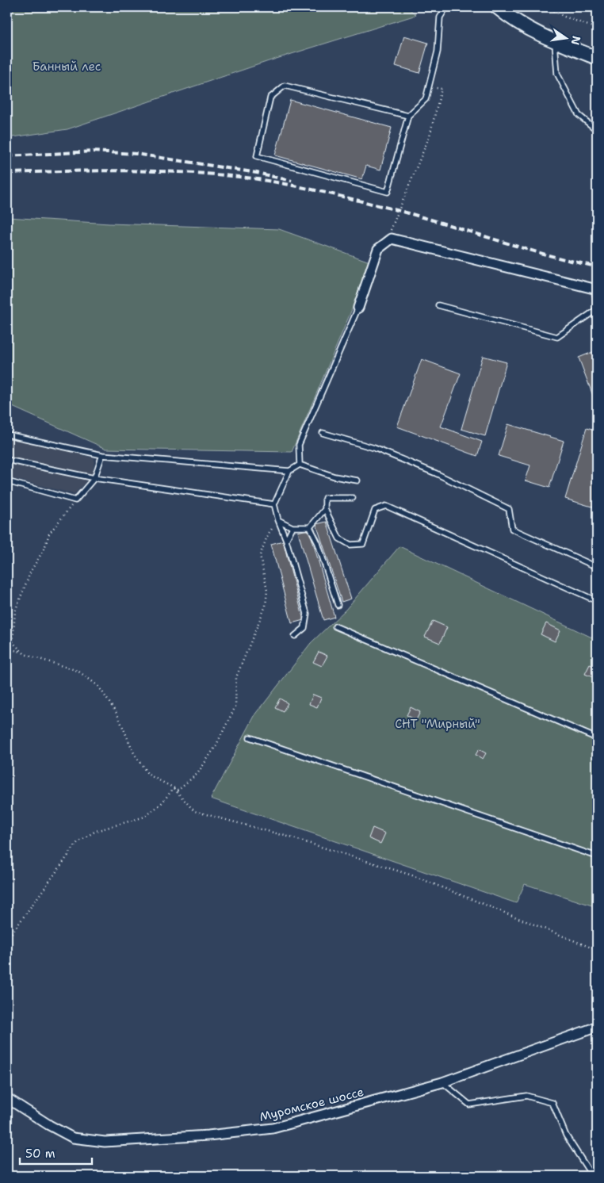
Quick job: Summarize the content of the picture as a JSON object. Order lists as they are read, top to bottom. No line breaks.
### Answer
{"streets":{"street":["Муромское шоссе"]},"parks":["Банный лес","СНТ \"Мирный\""],"scale_bar":"50 m","north":"right"}
